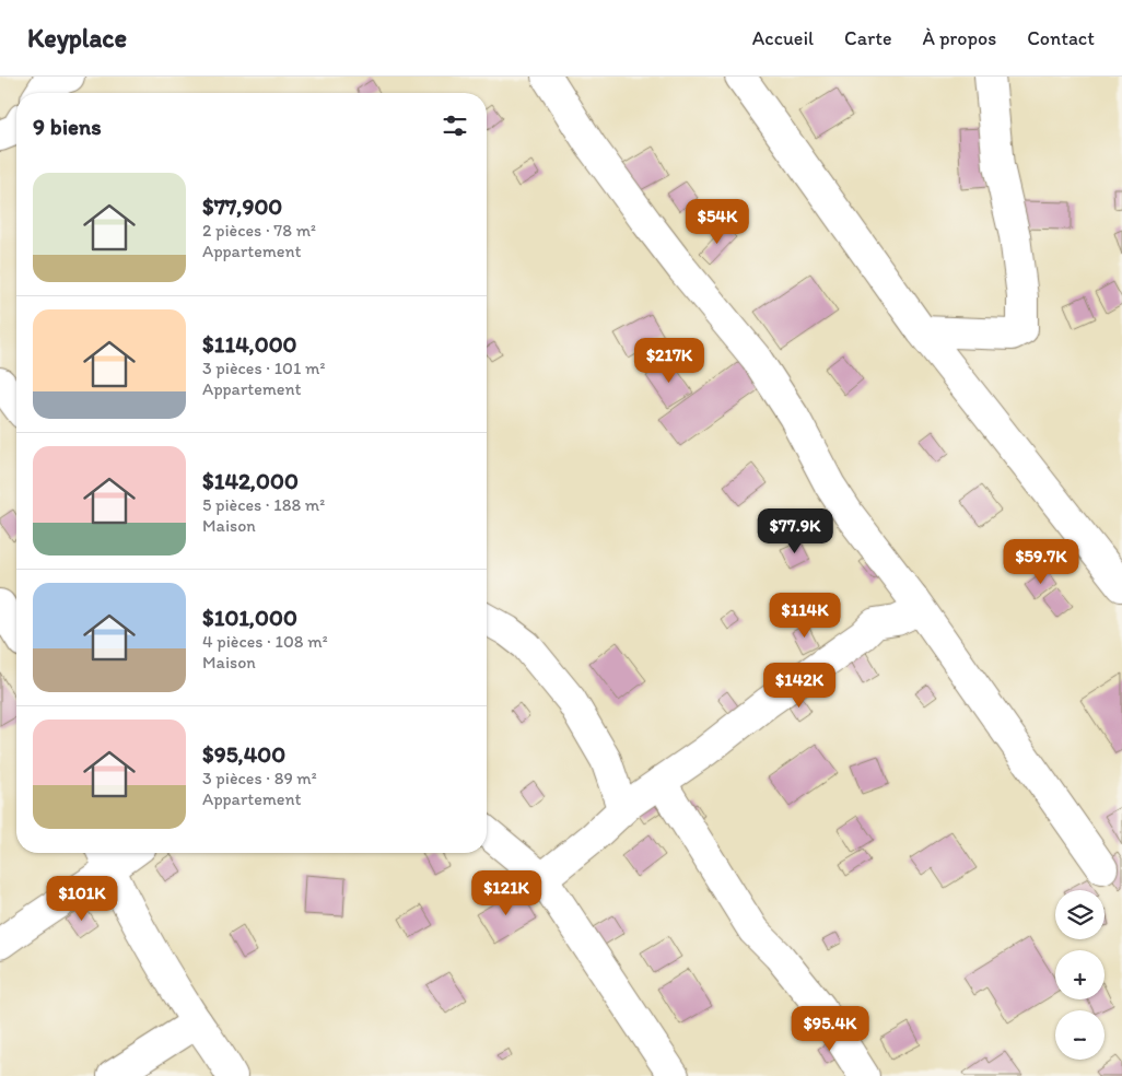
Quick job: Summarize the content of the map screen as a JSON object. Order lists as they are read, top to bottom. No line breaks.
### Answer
{"page":{"header":"Keyplace","nav":["Accueil","Carte","À propos","Contact"],"heading":"9 biens","list":[{"name":"$77,900","note":"2 pièces · 78 m² · Appartement"},{"name":"$114,000","note":"3 pièces · 101 m² · Appartement"},{"name":"$142,000","note":"5 pièces · 188 m² · Maison"},{"name":"$101,000","note":"4 pièces · 108 m² · Maison"},{"name":"$95,400","note":"3 pièces · 89 m² · Appartement"}],"price":["$54K","$217K","$77.9K","$59.7K","$114K","$142K","$121K","$101K","$95.4K"],"map_buttons":["+","−"]}}
